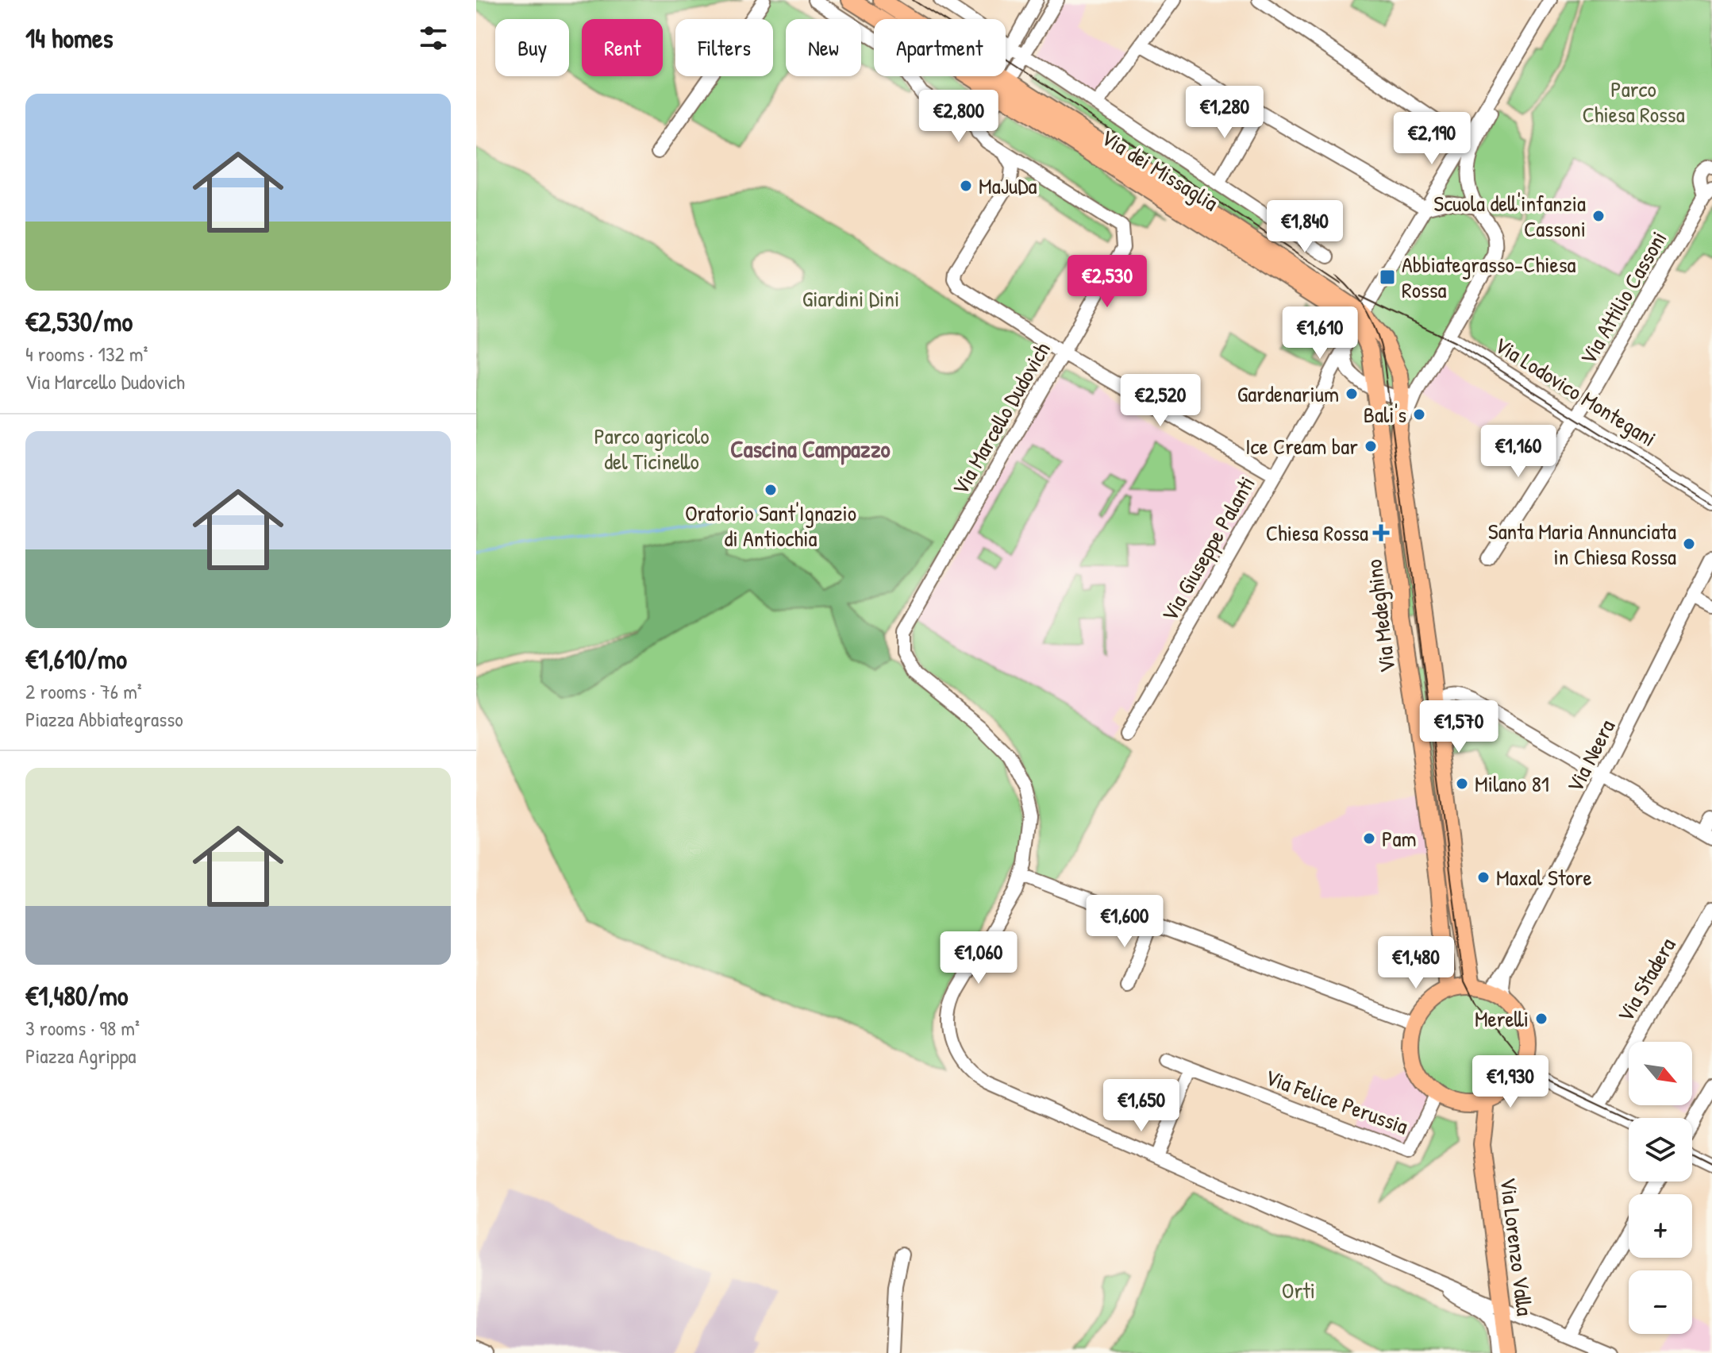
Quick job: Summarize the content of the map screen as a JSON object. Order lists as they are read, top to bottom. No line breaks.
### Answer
{"streets":{"main road":["Via dei Missaglia","Via Medeghino","Via Lorenzo Valla"],"street":["Via Attilio Cassoni","Via Lodovico Montegani","Via Marcello Dudovich","Via Giuseppe Palanti","Via Neera","Via Stadera","Via Felice Perussia"]},"crossings":[["Via dei Missaglia","Via Giuseppe Palanti"],["Via dei Missaglia","Via Medeghino"],["Via Attilio Cassoni","Via Lodovico Montegani"],["Via Giuseppe Palanti","Via Medeghino"],["Via Medeghino","Via Neera"],["Via Medeghino","Via Felice Perussia"],["Via Medeghino","Via Lorenzo Valla"],["Via Neera","Via Felice Perussia"],["Via Neera","Via Lorenzo Valla"],["Via Felice Perussia","Via Lorenzo Valla"]],"districts":["Cascina Campazzo"],"parks":["Parco Chiesa Rossa","Giardini Dini","Parco agricolo del Ticinello","Orti"],"places":{"other":["MaJuDa","Scuola dell'infanzia Cassoni","Gardenarium","Bali's","Ice Cream bar","Oratorio Sant'Ignazio di Antiochia","Santa Maria Annunciata in Chiesa Rossa","Milano 81","Pam","Maxal Store","Merelli"],"transit":["Abbiategrasso-Chiesa Rossa"],"health":["Chiesa Rossa"]},"north":"bottom right","page":{"heading":"14 homes","chip":["Buy","Rent","Filters","New","Apartment"],"list":[{"name":"€2,530/mo","note":"4 rooms · 132 m² · Via Marcello Dudovich"},{"name":"€1,610/mo","note":"2 rooms · 76 m² · Piazza Abbiategrasso"},{"name":"€1,480/mo","note":"3 rooms · 98 m² · Piazza Agrippa"}],"price":["€1,280","€2,800","€2,190","€1,840","€2,530","€1,610","€2,520","€1,160","€1,570","€1,600","€1,060","€1,480","€1,930","€1,650"],"map_buttons":["+","−"]}}
